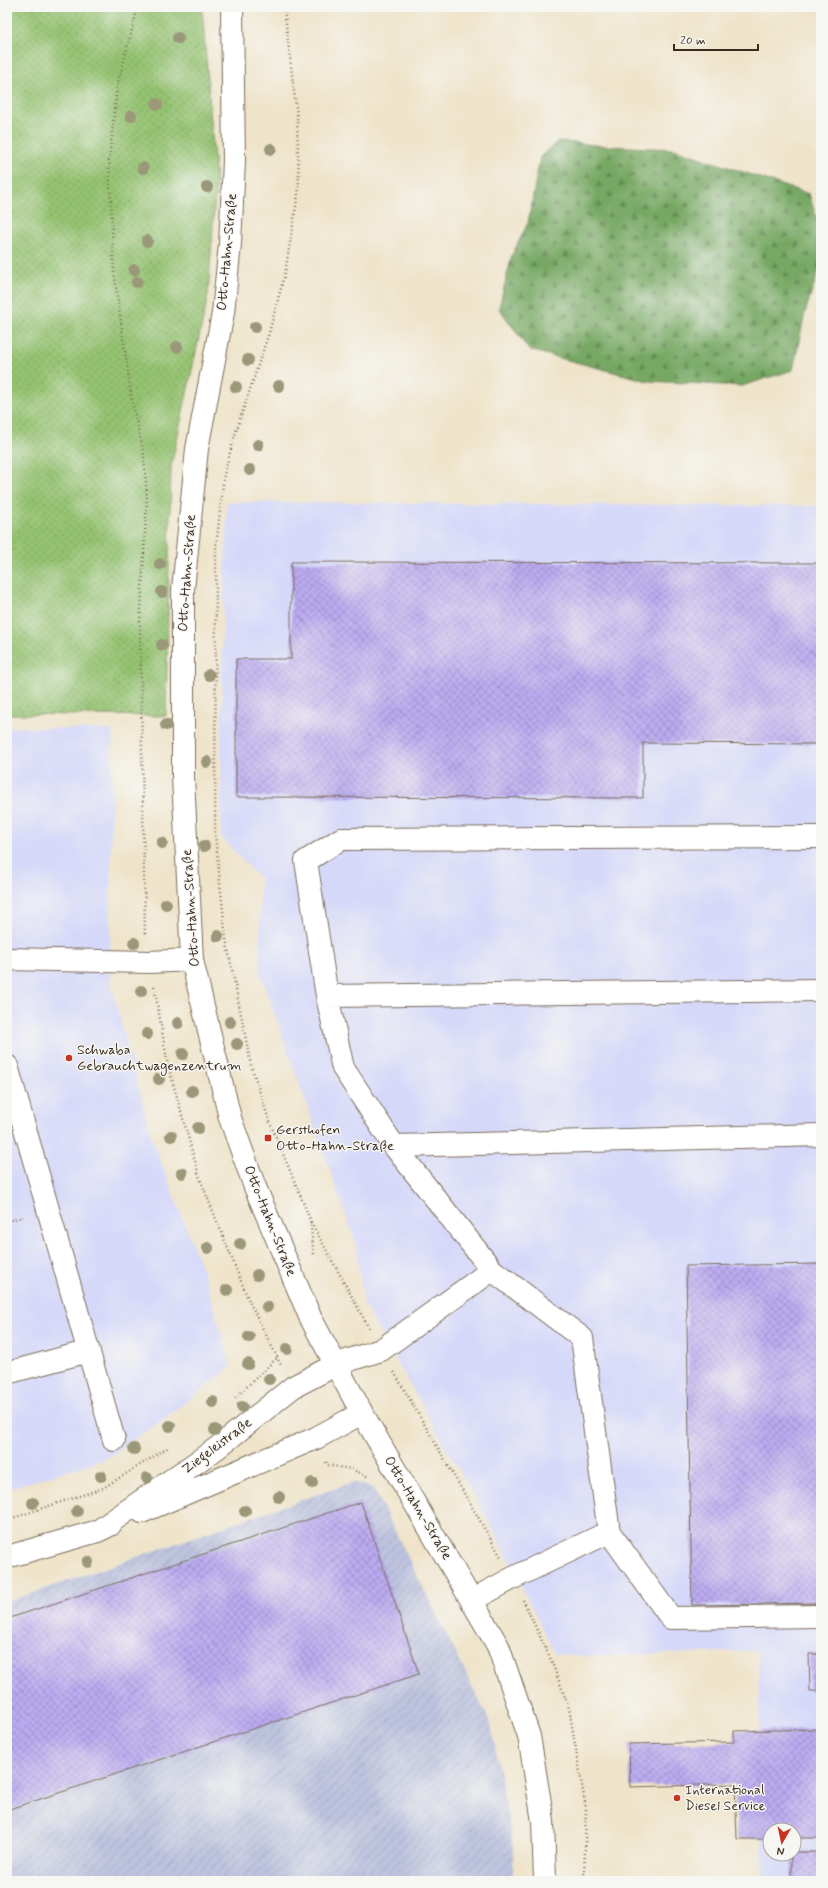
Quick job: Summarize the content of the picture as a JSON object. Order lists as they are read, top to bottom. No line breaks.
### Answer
{"streets":{"street":["Otto-Hahn-Straße","Ziegeleistraße"]},"crossings":[["Otto-Hahn-Straße","Ziegeleistraße"]],"places":{"other":["Schwaba Gebrauchtwagenzentrum","International Diesel Service"],"transit":["Gersthofen Otto-Hahn-Straße"]},"scale_bar":"20 m","north":"bottom"}
